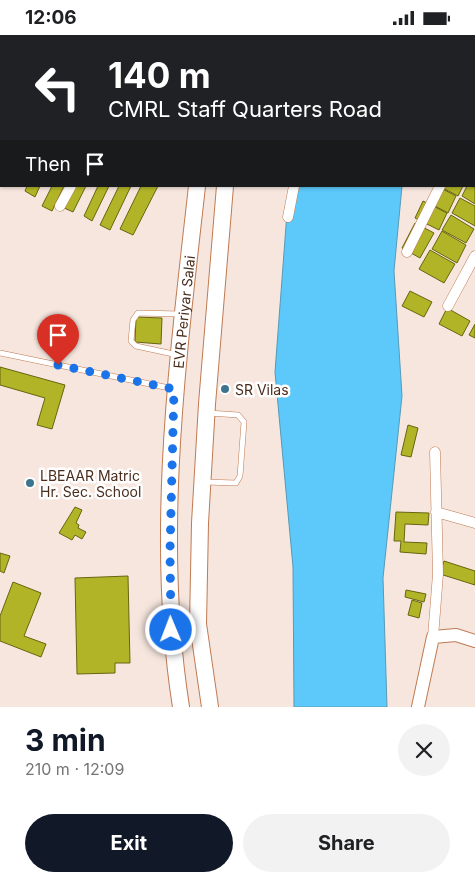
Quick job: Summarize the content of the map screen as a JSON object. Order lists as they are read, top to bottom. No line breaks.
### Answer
{"streets":{"main road":["EVR Periyar Salai"]},"places":["SR Vilas","LBEAAR Matric Hr. Sec. School"],"page":{"status":"12:06","turn":["140 m","CMRL Staff Quarters Road"],"then":"Then","heading":["3 min","210 m · 12:09"],"buttons":["Exit","Share"]}}
